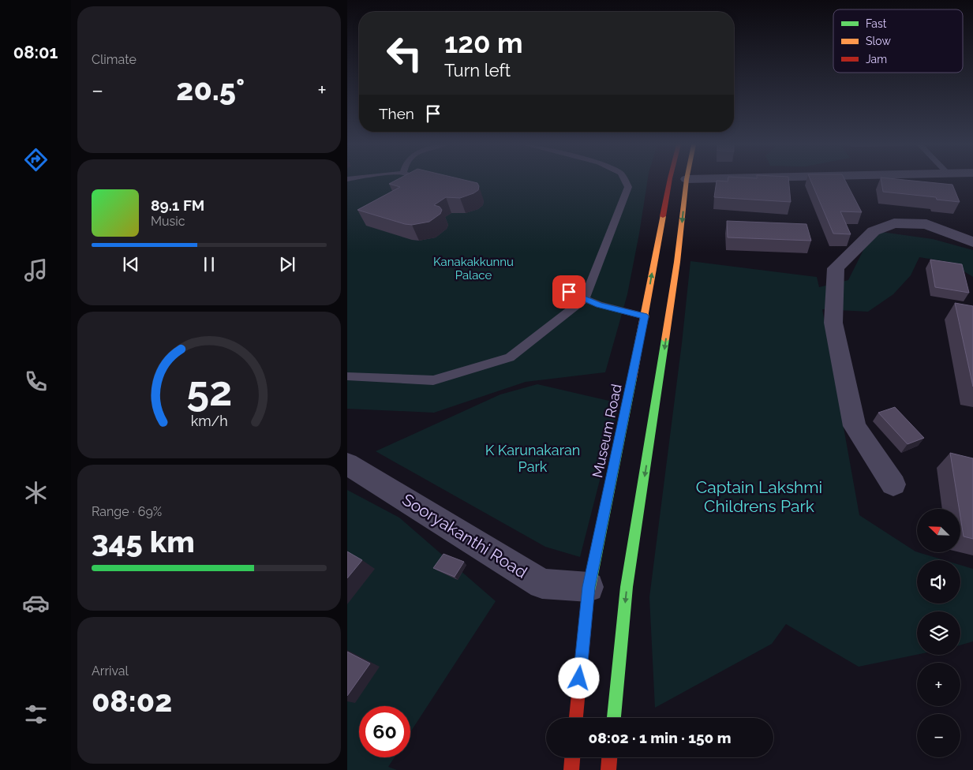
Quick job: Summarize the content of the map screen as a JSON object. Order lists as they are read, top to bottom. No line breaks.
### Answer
{"streets":{"main road":["Museum Road"],"street":["Sooryakanthi Road"]},"crossings":[["Museum Road","Sooryakanthi Road"]],"parks":["Kanakakkunnu Palace","K Karunakaran Park","Captain Lakshmi Childrens Park"],"legend":["Fast","Slow","Jam"],"north":"top left","page":{"tabs":"08:01","tile":["Climate",["Range · 69%","345 km"],["Arrival","08:02"]],"turn":["120 m","Turn left"],"heat":["−","20.5°","+"],"then":"Then","song":["89.1 FM","Music"],"map_buttons":["+","−"],"limit":"60","trip":"08:02 · 1 min · 150 m","gauge":["52","km/h"]}}
